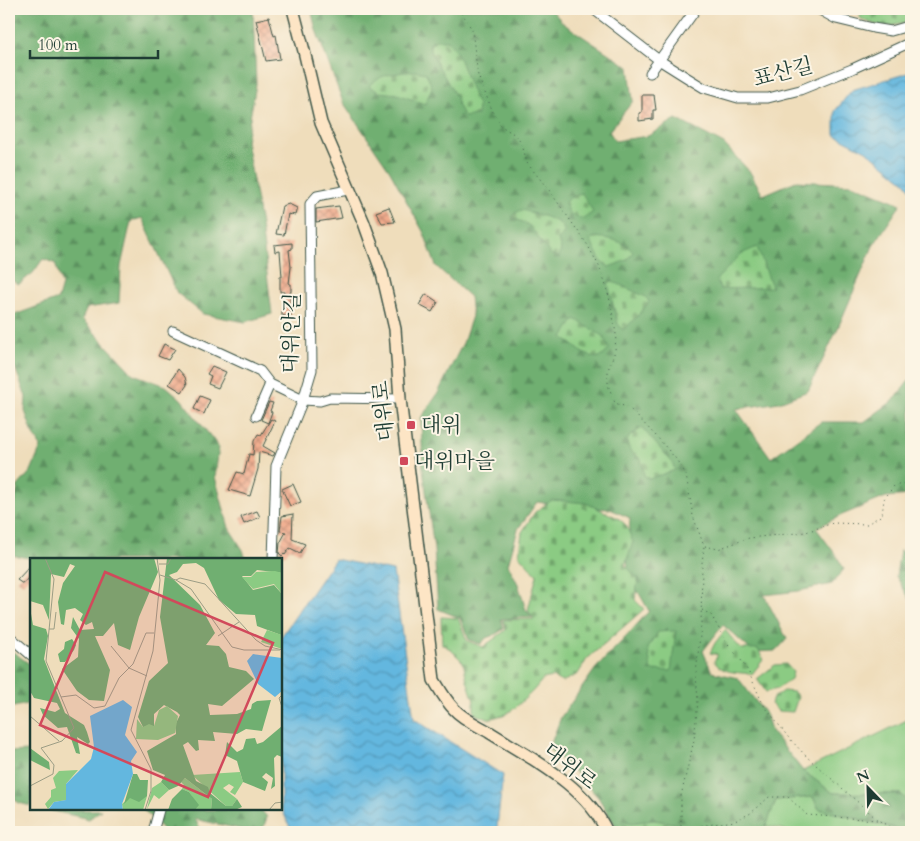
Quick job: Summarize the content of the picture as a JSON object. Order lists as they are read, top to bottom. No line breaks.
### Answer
{"streets":{"main road":["대위로"],"street":["표산길","대위안길"]},"crossings":[["대위안길","대위로"]],"places":{"transit":["대위","대위마을"]},"scale_bar":"100 m","north":"top left"}
